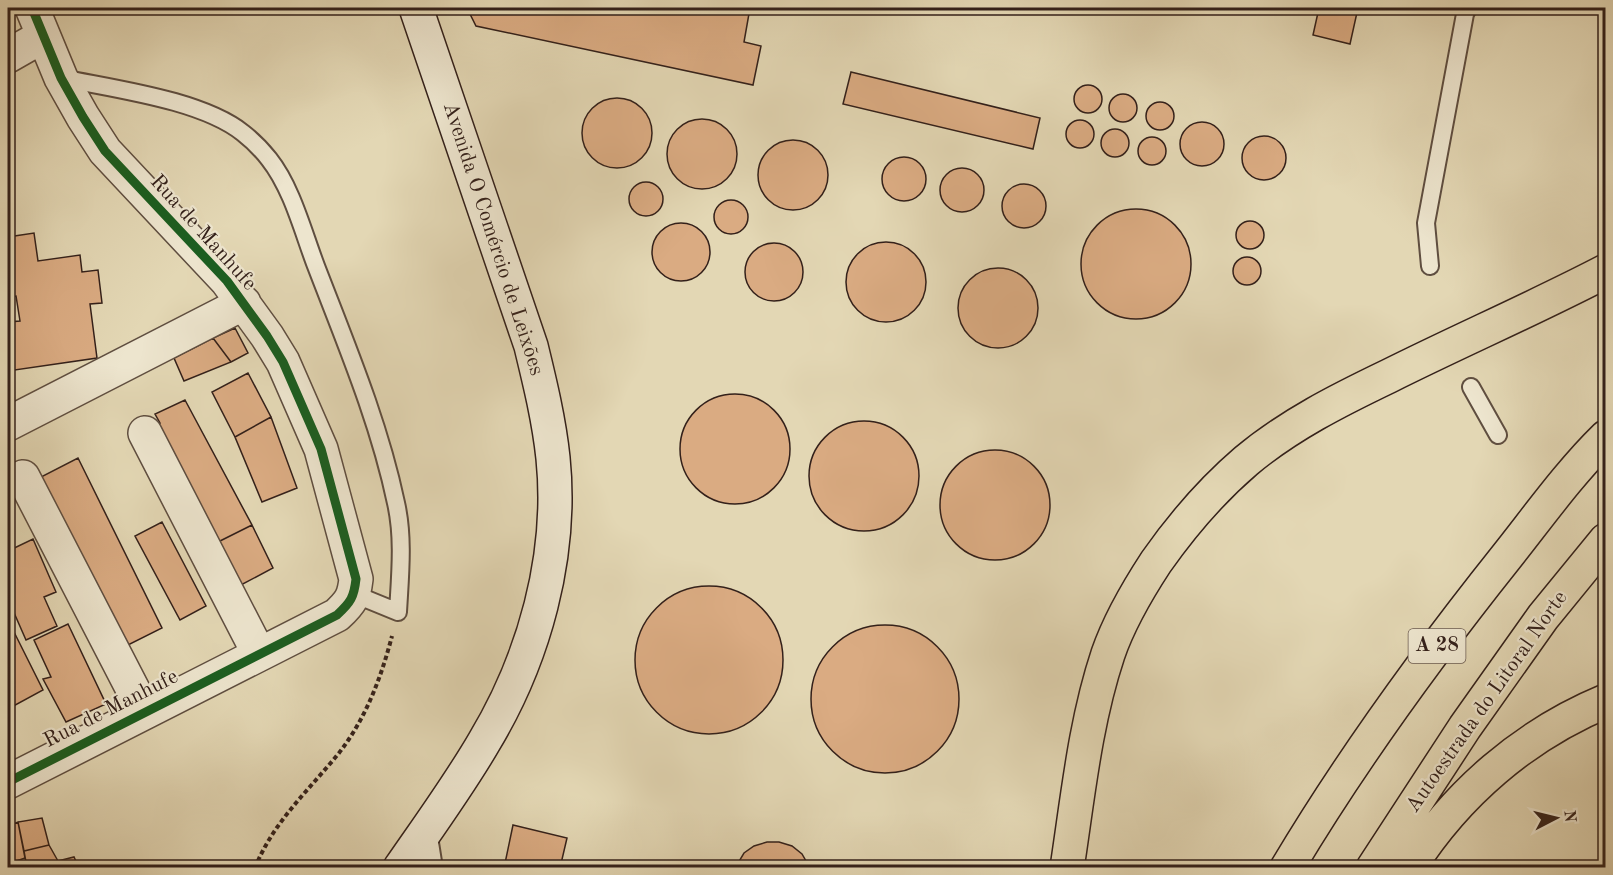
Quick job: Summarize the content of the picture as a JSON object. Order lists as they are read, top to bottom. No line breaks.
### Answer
{"streets":{"highway":["A 28","Autoestrada do Litoral Norte"],"street":["Rua de Manhufe","Avenida O Comércio de Leixões"]},"north":"right"}
